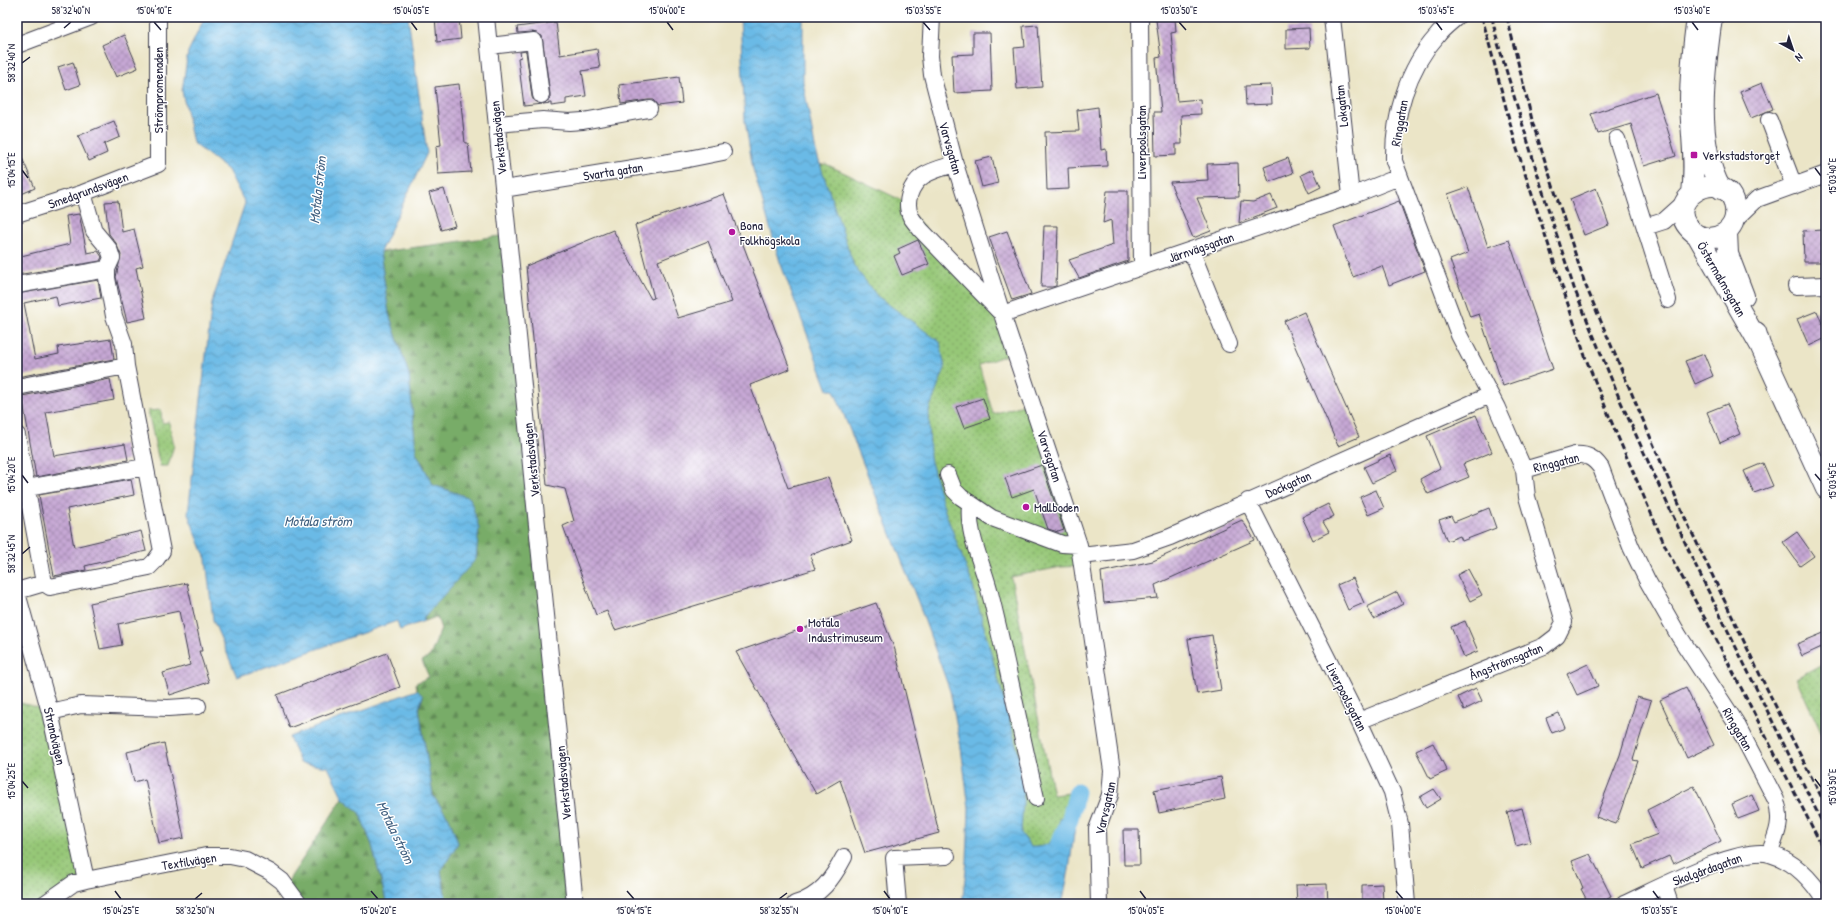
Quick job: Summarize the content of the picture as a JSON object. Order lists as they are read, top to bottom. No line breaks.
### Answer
{"streets":{"main road":["Östermalmsgatan"],"street":["Strömpromenaden","Lokgatan","Ringgatan","Verkstadsvägen","Liverpoolsgatan","Varvsgatan","Svarta gatan","Smedgrundsvägen","Järnvägsgatan","Dockgatan","Ångströmsgatan","Strandvägen","Textilvägen","Skolgårdagatan"]},"crossings":[["Strömpromenaden","Smedgrundsvägen"],["Lokgatan","Järnvägsgatan"],["Ringgatan","Järnvägsgatan"],["Ringgatan","Dockgatan"],["Ringgatan","Ångströmsgatan"],["Ringgatan","Skolgårdagatan"],["Verkstadsvägen","Svarta gatan"],["Liverpoolsgatan","Järnvägsgatan"],["Liverpoolsgatan","Dockgatan"],["Liverpoolsgatan","Ångströmsgatan"],["Varvsgatan","Järnvägsgatan"],["Varvsgatan","Dockgatan"],["Strandvägen","Textilvägen"]],"water":["Motala ström"],"places":{"transit":["Verkstadstorget"],"other":["Bona Folkhögskola","Mallboden","Motala Industrimuseum"]},"north":"bottom right","coordinates":["58°32'40\"N","15°04'10\"E","15°04'05\"E","15°04'00\"E","15°03'55\"E","15°03'50\"E","15°03'45\"E","15°03'40\"E","15°04'15\"E","15°04'20\"E","58°32'45\"N","15°04'25\"E","58°32'50\"N","58°32'55\"N"]}
